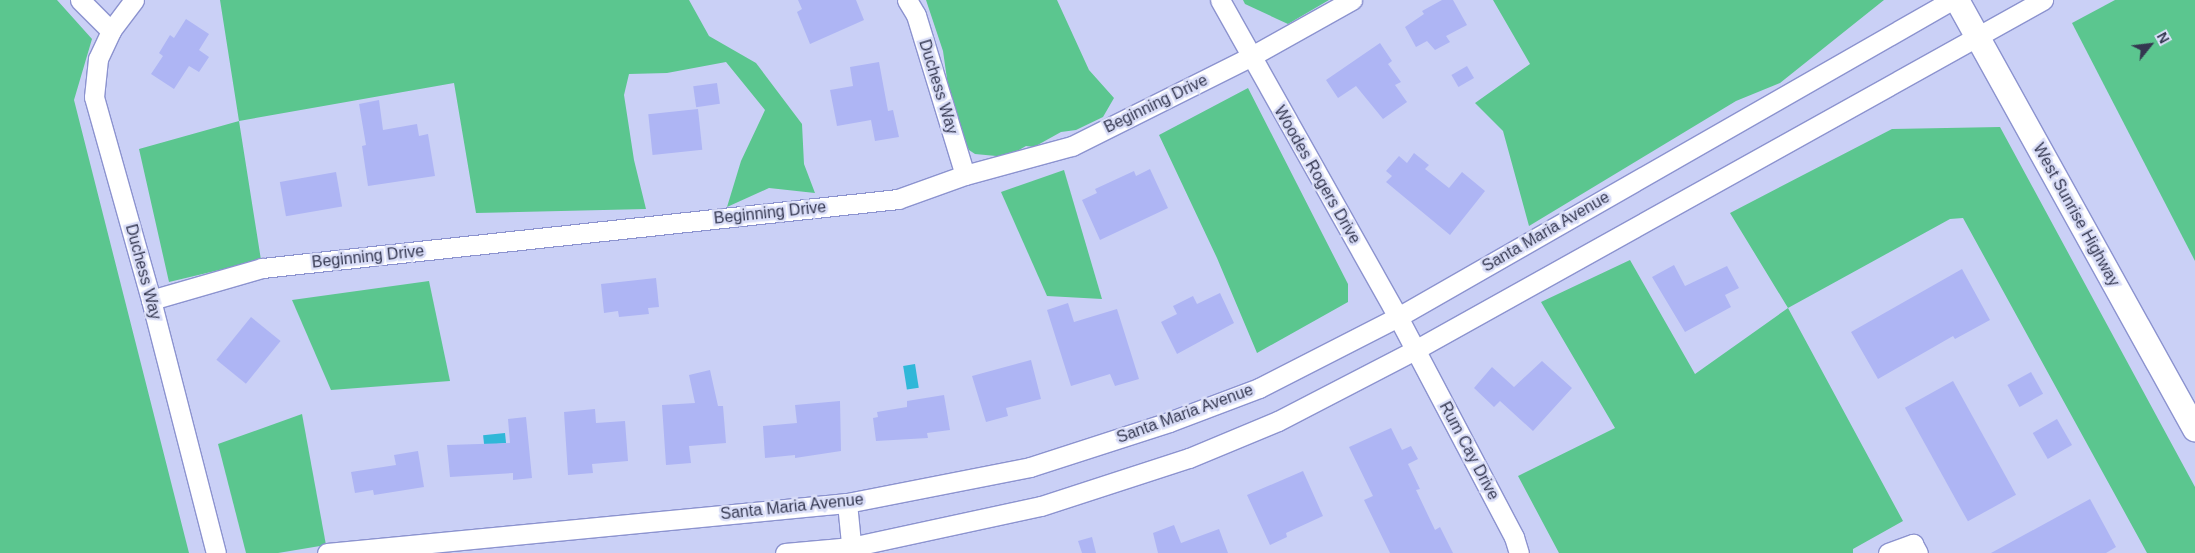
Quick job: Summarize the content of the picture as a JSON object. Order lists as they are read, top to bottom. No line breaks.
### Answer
{"streets":{"main road":["West Sunrise Highway"],"street":["Duchess Way","Beginning Drive","Woodes Rogers Drive","Santa Maria Avenue","Rum Cay Drive"]},"crossings":[["Duchess Way","Beginning Drive"],["Beginning Drive","Woodes Rogers Drive"],["Woodes Rogers Drive","Santa Maria Avenue"],["Woodes Rogers Drive","Rum Cay Drive"]],"north":"top right"}
